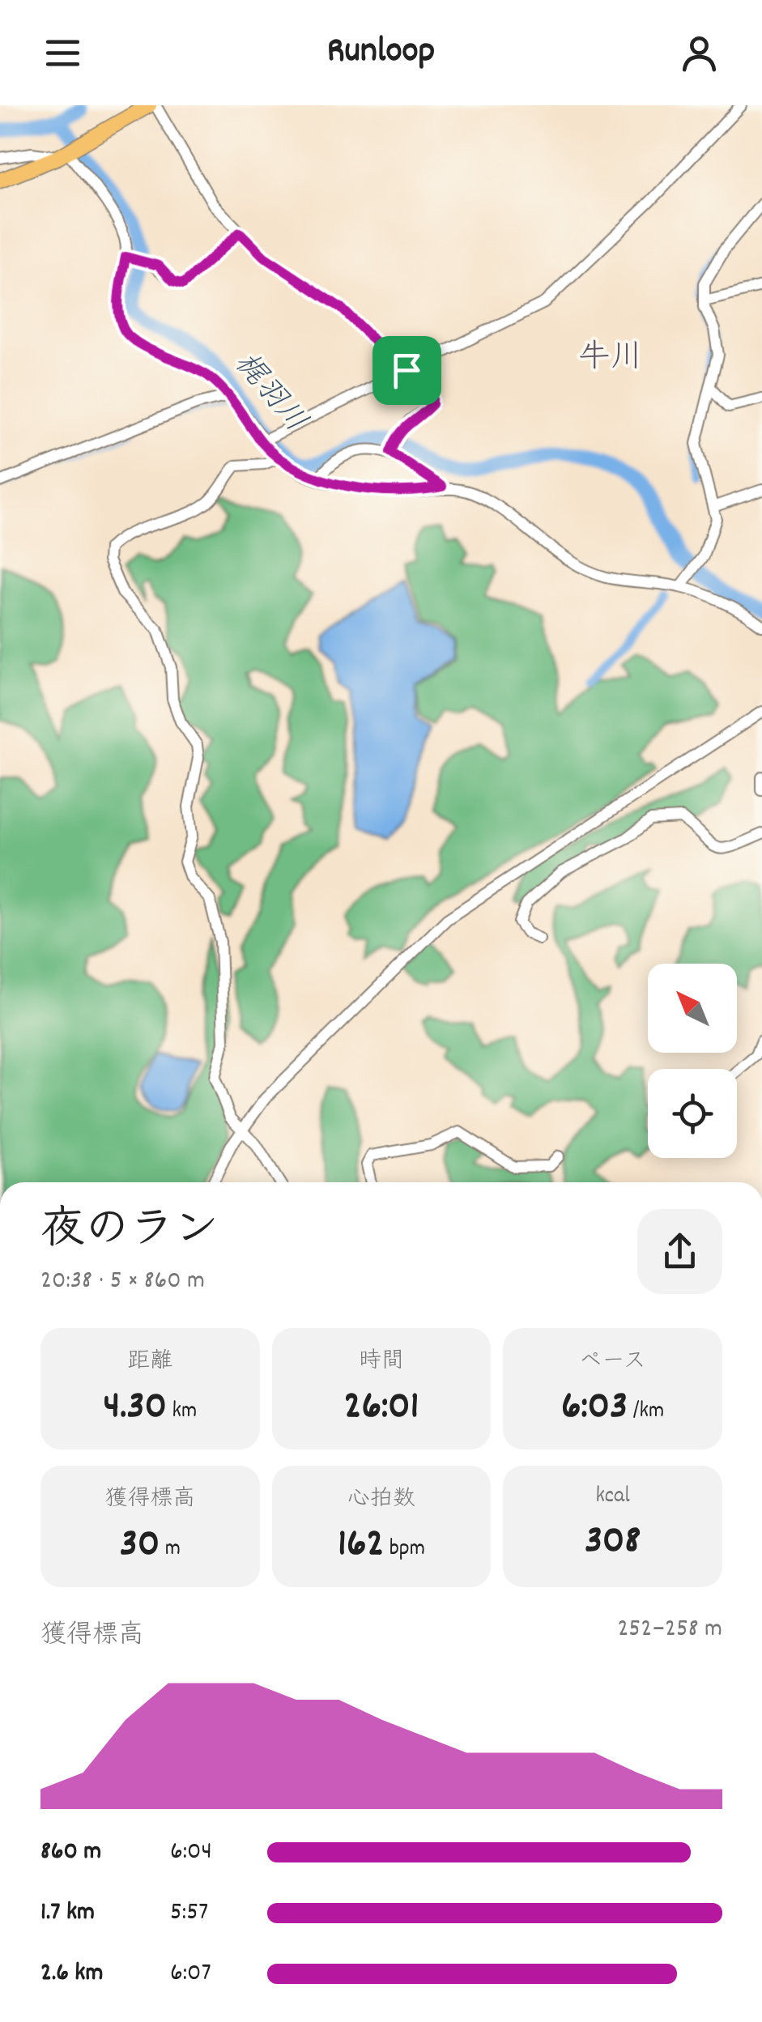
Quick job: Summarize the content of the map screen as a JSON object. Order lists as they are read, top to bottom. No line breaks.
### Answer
{"districts":["牛川"],"water":["梶羽川"],"north":"top left","page":{"header":"Runloop","heading":["夜のラン","20:38 · 5 × 860 m"],"stats":[["距離","4.30 km"],["時間","26:01"],["ペース","6:03 /km"],["獲得標高","30 m"],["心拍数","162 bpm"],["kcal","308"]],"chart":["獲得標高","252–258 m"],"list":[{"name":"860 m","note":"6:04"},{"name":"1.7 km","note":"5:57"},{"name":"2.6 km","note":"6:07"}]}}
